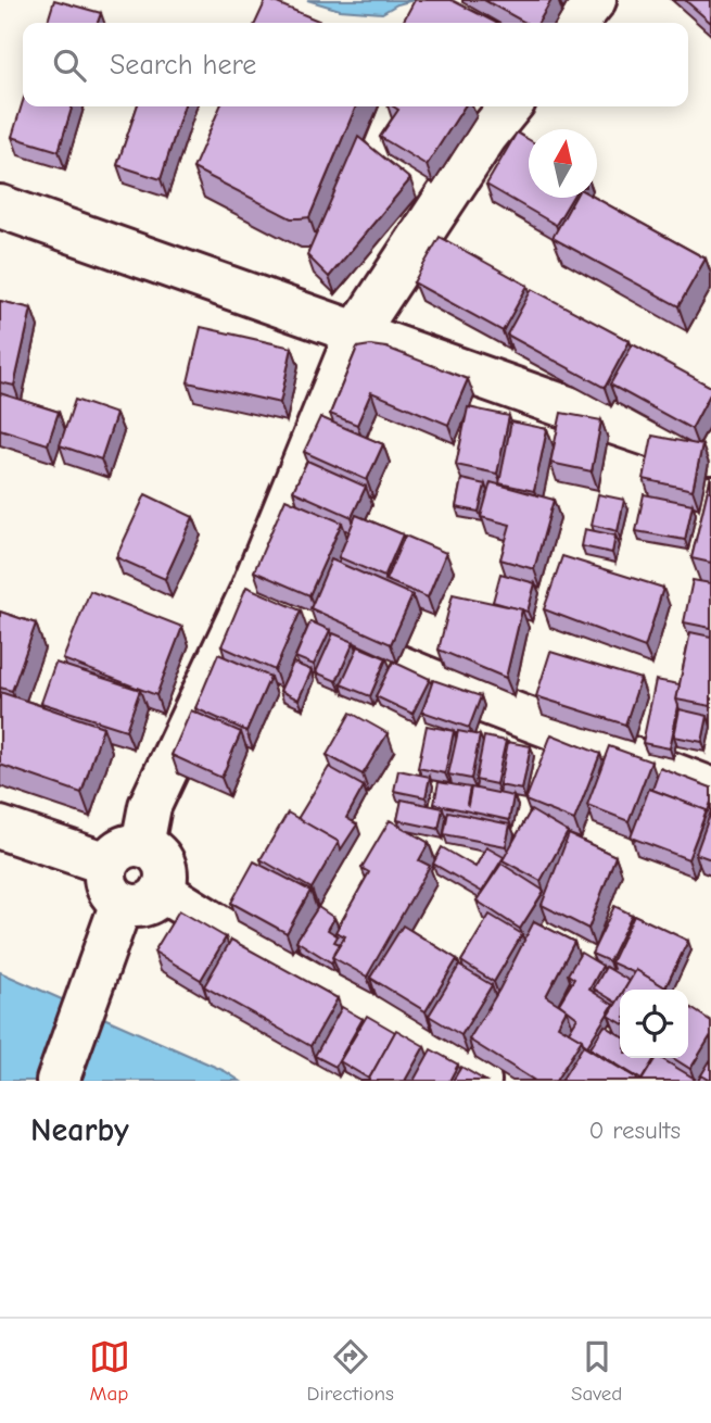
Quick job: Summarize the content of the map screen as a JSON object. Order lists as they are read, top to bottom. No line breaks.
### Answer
{"north":"top","page":{"search":"Search here","heading":["Nearby","0 results"],"nav":["Map","Directions","Saved"]}}
